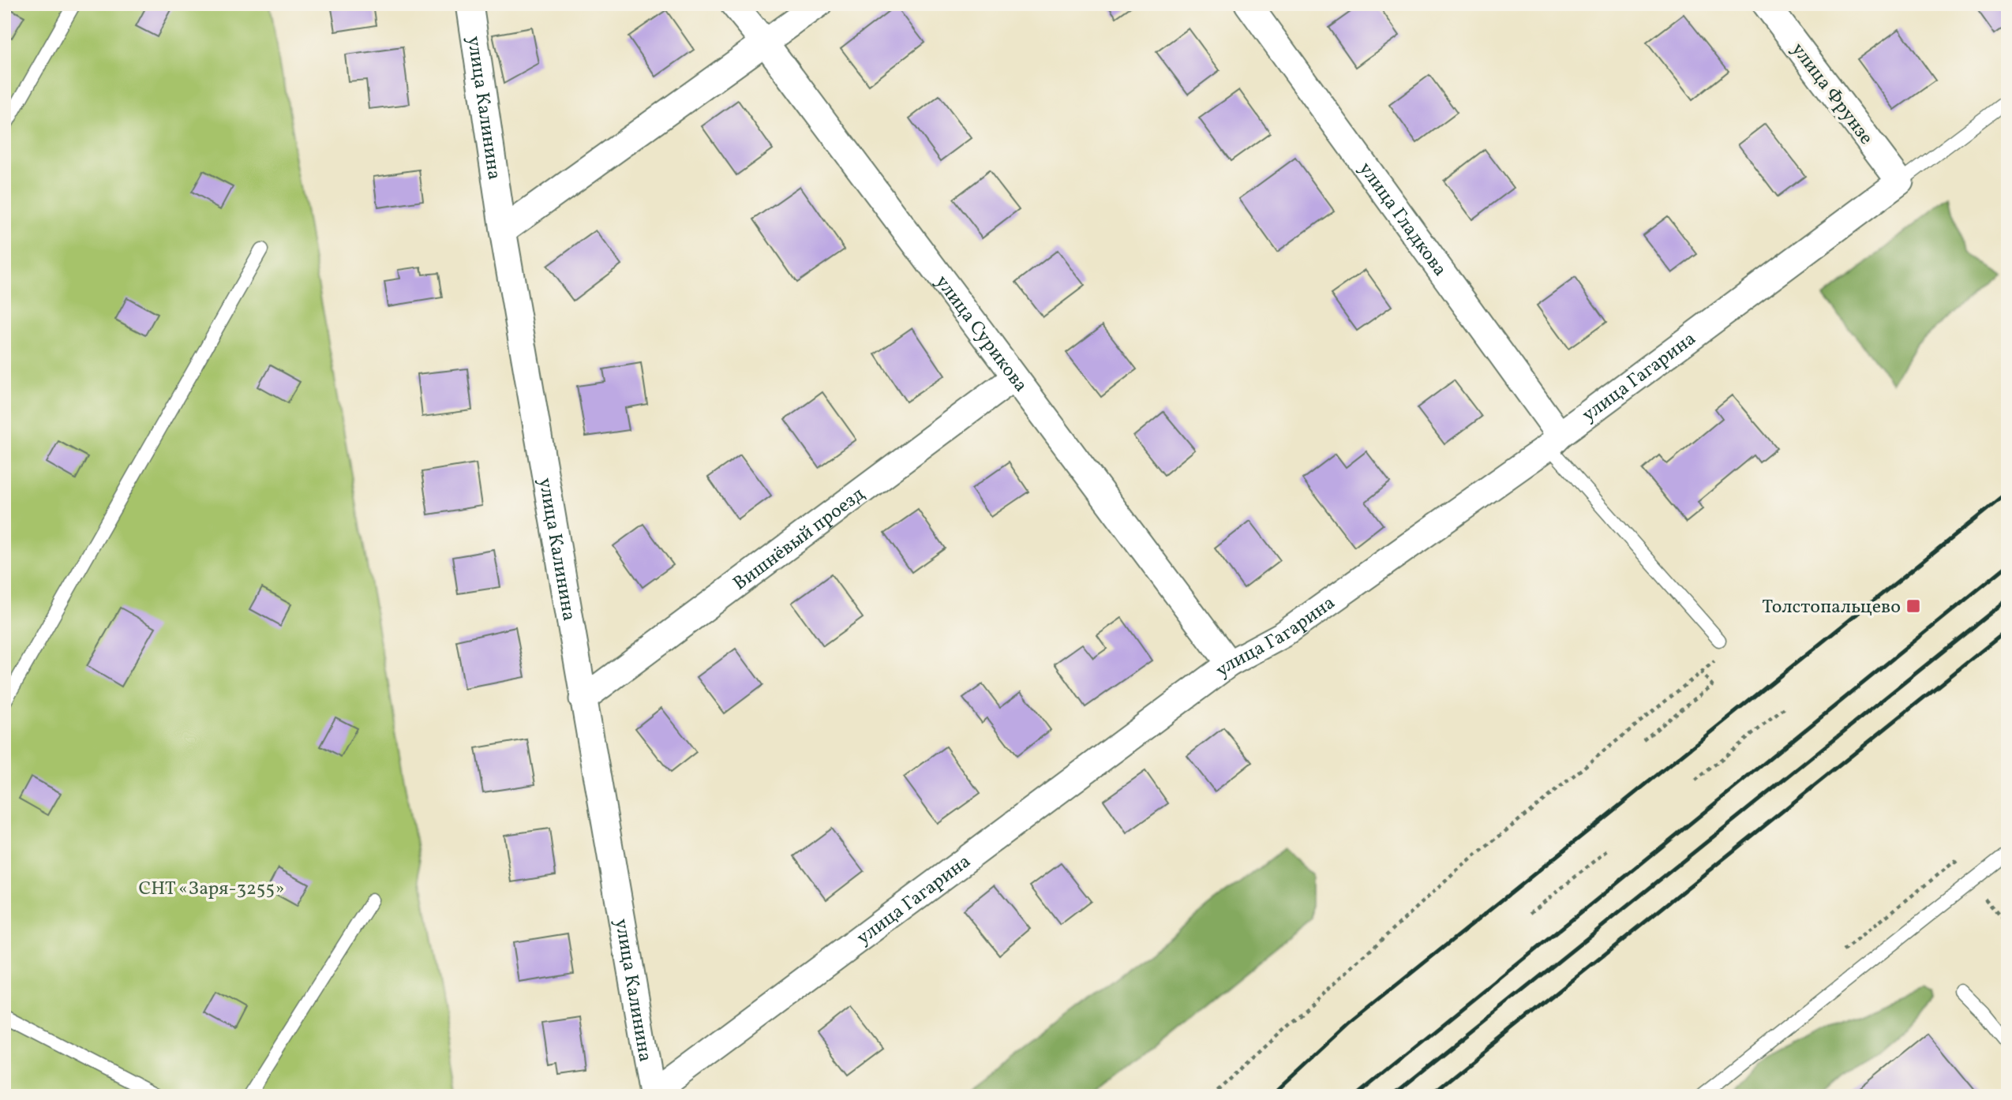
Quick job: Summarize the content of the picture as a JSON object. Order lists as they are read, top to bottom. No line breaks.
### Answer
{"streets":{"street":["улица Фрунзе","улица Калинина","улица Гладкова","улица Сурикова","улица Гагарина","Вишнёвый проезд"]},"crossings":[["улица Фрунзе","улица Гагарина"],["улица Калинина","улица Гагарина"],["улица Калинина","Вишнёвый проезд"],["улица Гладкова","улица Гагарина"],["улица Сурикова","улица Гагарина"],["улица Сурикова","Вишнёвый проезд"]],"parks":["СНТ «Заря-3255»"],"places":{"transit":["Толстопальцево"]}}
